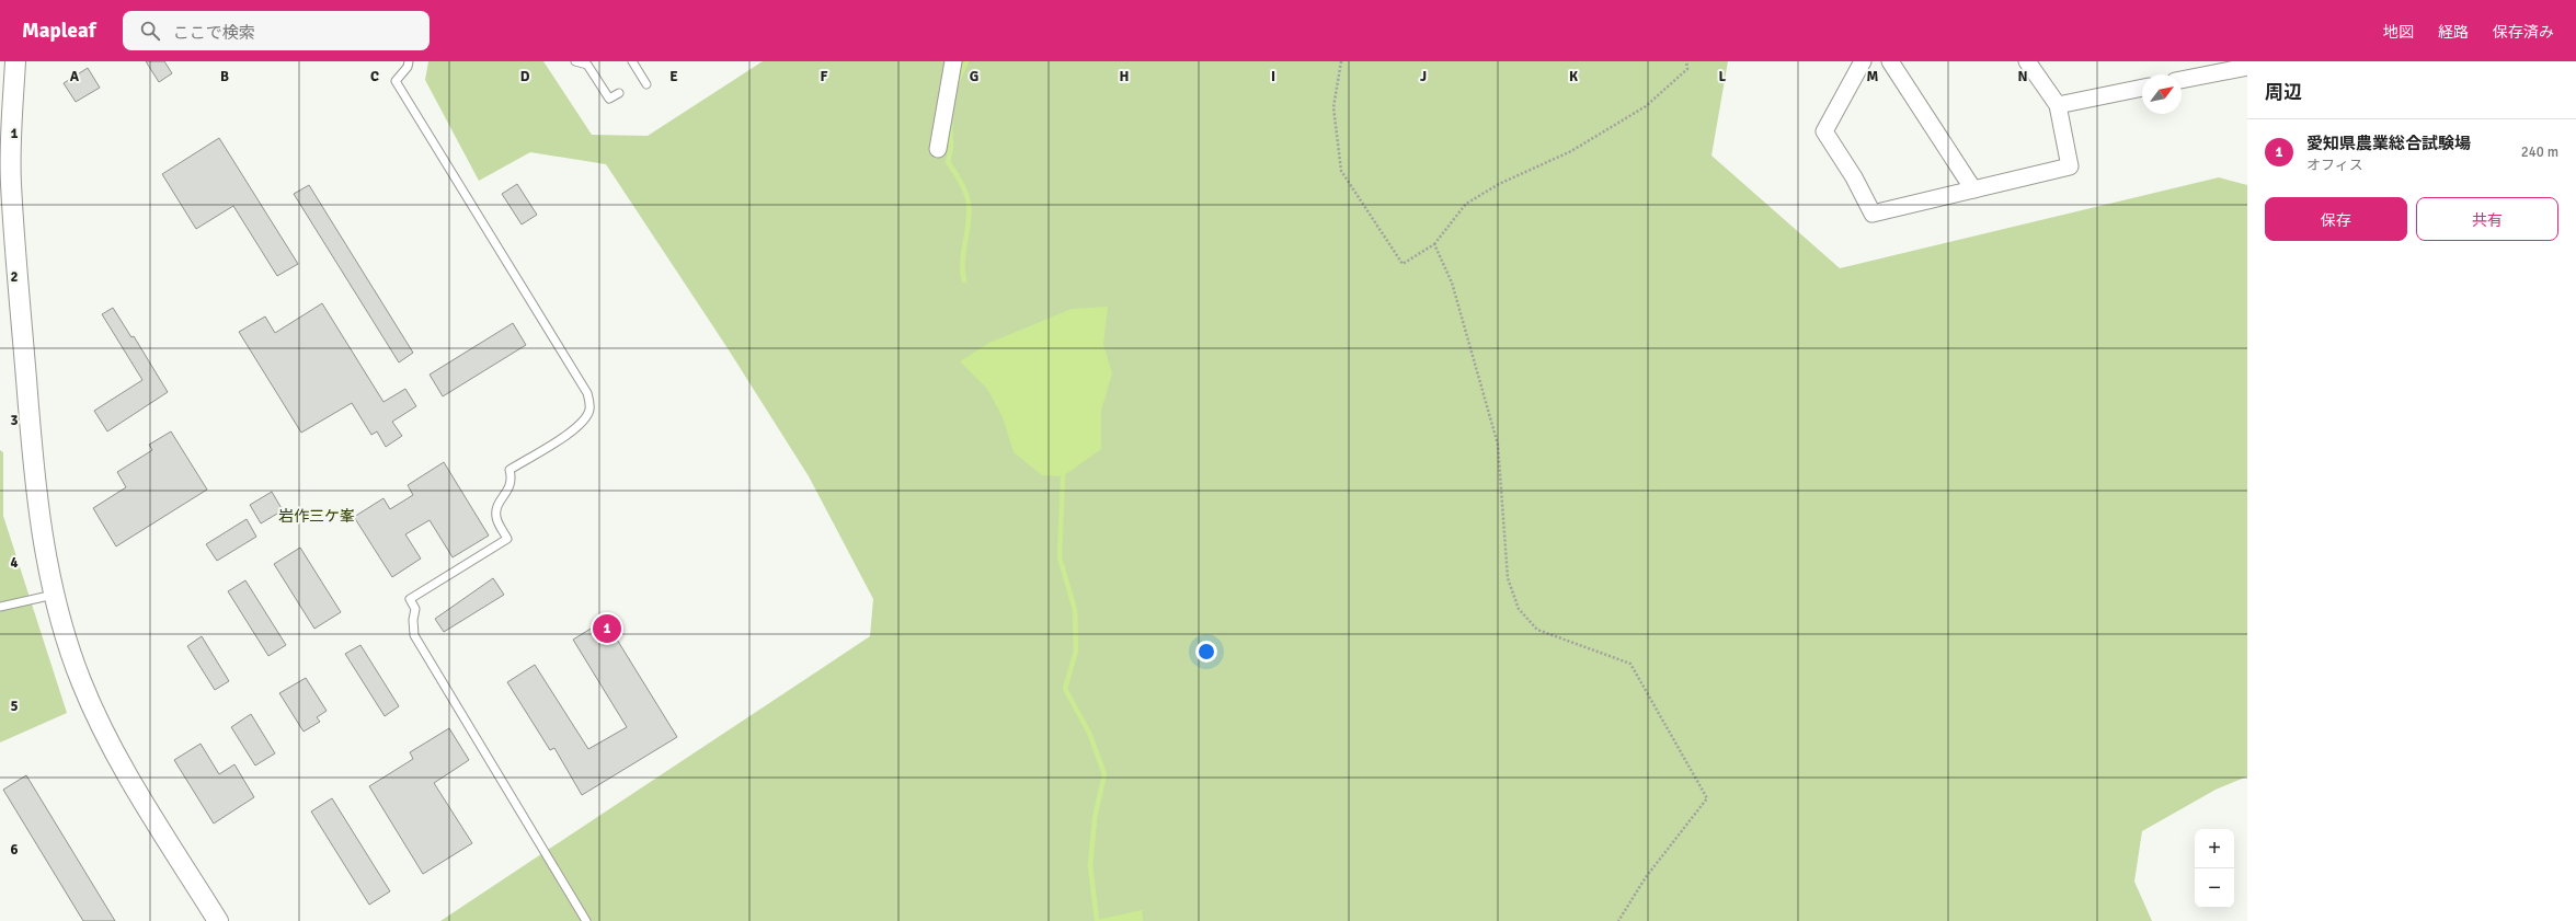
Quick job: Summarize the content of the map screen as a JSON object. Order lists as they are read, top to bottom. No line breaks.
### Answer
{"districts":["岩作三ケ峯"],"north":"top right","page":{"header":"Mapleaf","search":"ここで検索","nav":["地図","経路","保存済み"],"heading":"周辺","list":[{"mark":"1","name":"愛知県農業総合試験場","note":"オフィス","value":"240 m"}],"buttons":["保存","共有"],"pins":"1","map_buttons":["+","−"]},"grid":{"columns":["A","B","C","D","E","F","G","H","I","J","K","L","M","N"],"rows":["1","2","3","4","5","6"]}}
